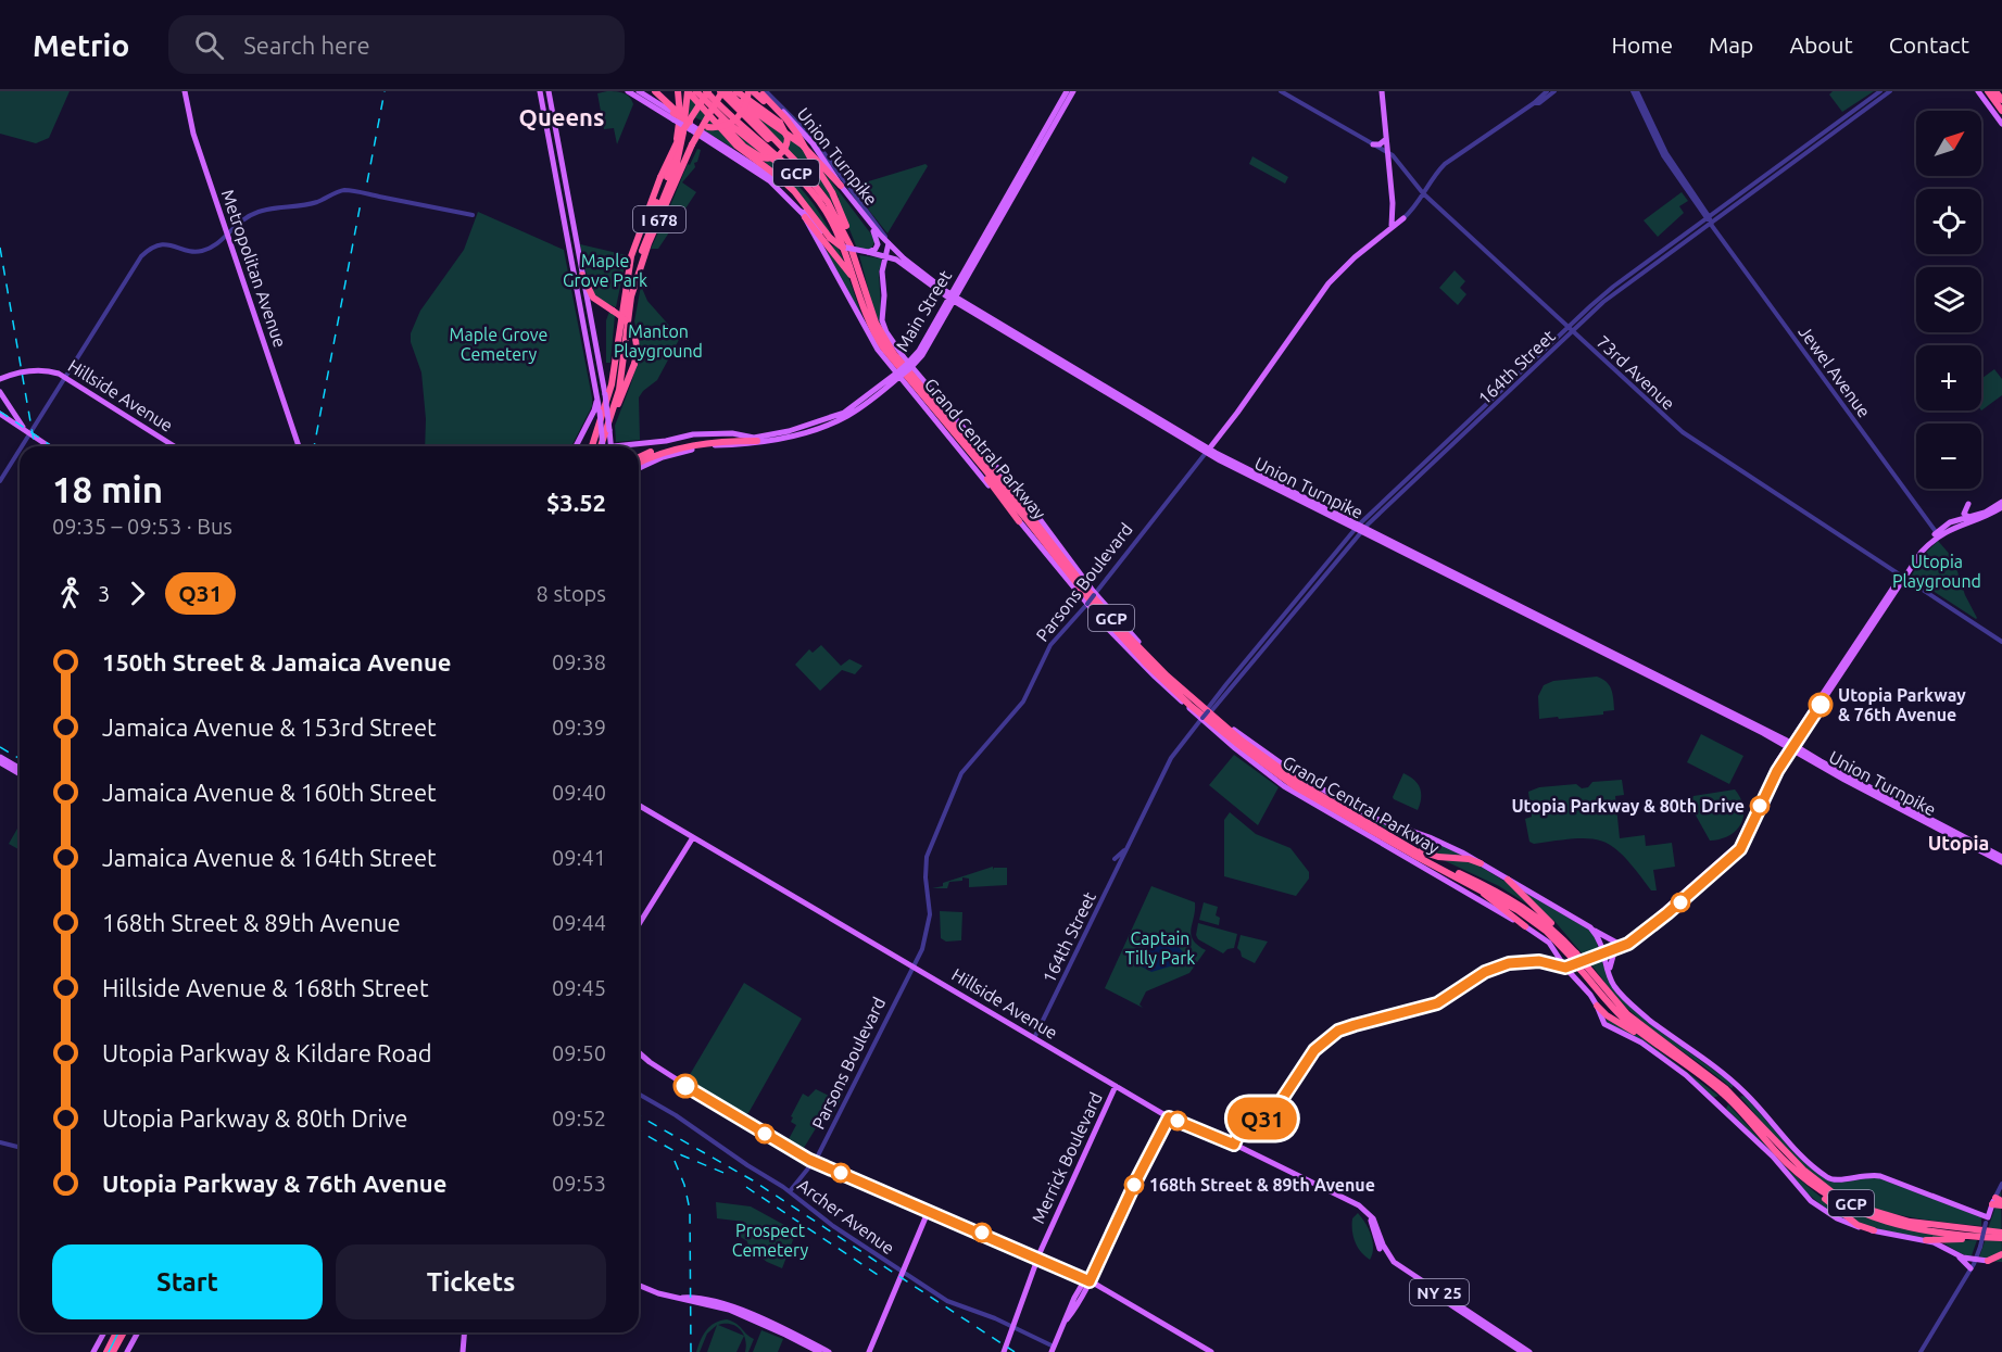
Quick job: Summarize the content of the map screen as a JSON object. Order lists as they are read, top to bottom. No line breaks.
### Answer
{"streets":{"highway":["GCP","I 678","Grand Central Parkway"],"main road":["Union Turnpike","Metropolitan Avenue","Main Street","Hillside Avenue","Parsons Boulevard","Merrick Boulevard","NY 25"],"street":["164th Street","Jewel Avenue","73rd Avenue","Archer Avenue"]},"crossings":[["Union Turnpike","Main Street"],["Union Turnpike","164th Street"],["Union Turnpike","Grand Central Parkway"],["Union Turnpike","Parsons Boulevard"],["I 678","Grand Central Parkway"],["Main Street","Grand Central Parkway"],["164th Street","Jewel Avenue"],["164th Street","73rd Avenue"],["164th Street","Hillside Avenue"],["164th Street","Grand Central Parkway"],["73rd Avenue","Parsons Boulevard"],["Hillside Avenue","Parsons Boulevard"],["Hillside Avenue","Merrick Boulevard"],["Hillside Avenue","NY 25"],["Grand Central Parkway","Parsons Boulevard"],["Parsons Boulevard","Archer Avenue"],["Merrick Boulevard","Archer Avenue"]],"districts":["Queens","Utopia"],"parks":["Maple Grove Park","Manton Playground","Maple Grove Cemetery","Utopia Playground","Captain Tilly Park","Prospect Cemetery"],"places":["Utopia Parkway & 76th Avenue","Utopia Parkway & 80th Drive","168th Street & 89th Avenue"],"lines":["bus line Q31"],"north":"top right","page":{"header":"Metrio","search":"Search here","nav":["Home","Map","About","Contact"],"on_map":"Q31","map_buttons":["+","−"],"heading":["18 min","09:35 – 09:53 · Bus","$3.52"],"legs":["3","Q31","8 stops"],"list":[{"name":"150th Street & Jamaica Avenue","value":"09:38"},{"name":"Jamaica Avenue & 153rd Street","value":"09:39"},{"name":"Jamaica Avenue & 160th Street","value":"09:40"},{"name":"Jamaica Avenue & 164th Street","value":"09:41"},{"name":"168th Street & 89th Avenue","value":"09:44"},{"name":"Hillside Avenue & 168th Street","value":"09:45"},{"name":"Utopia Parkway & Kildare Road","value":"09:50"},{"name":"Utopia Parkway & 80th Drive","value":"09:52"},{"name":"Utopia Parkway & 76th Avenue","value":"09:53"}],"buttons":["Start","Tickets"]}}
